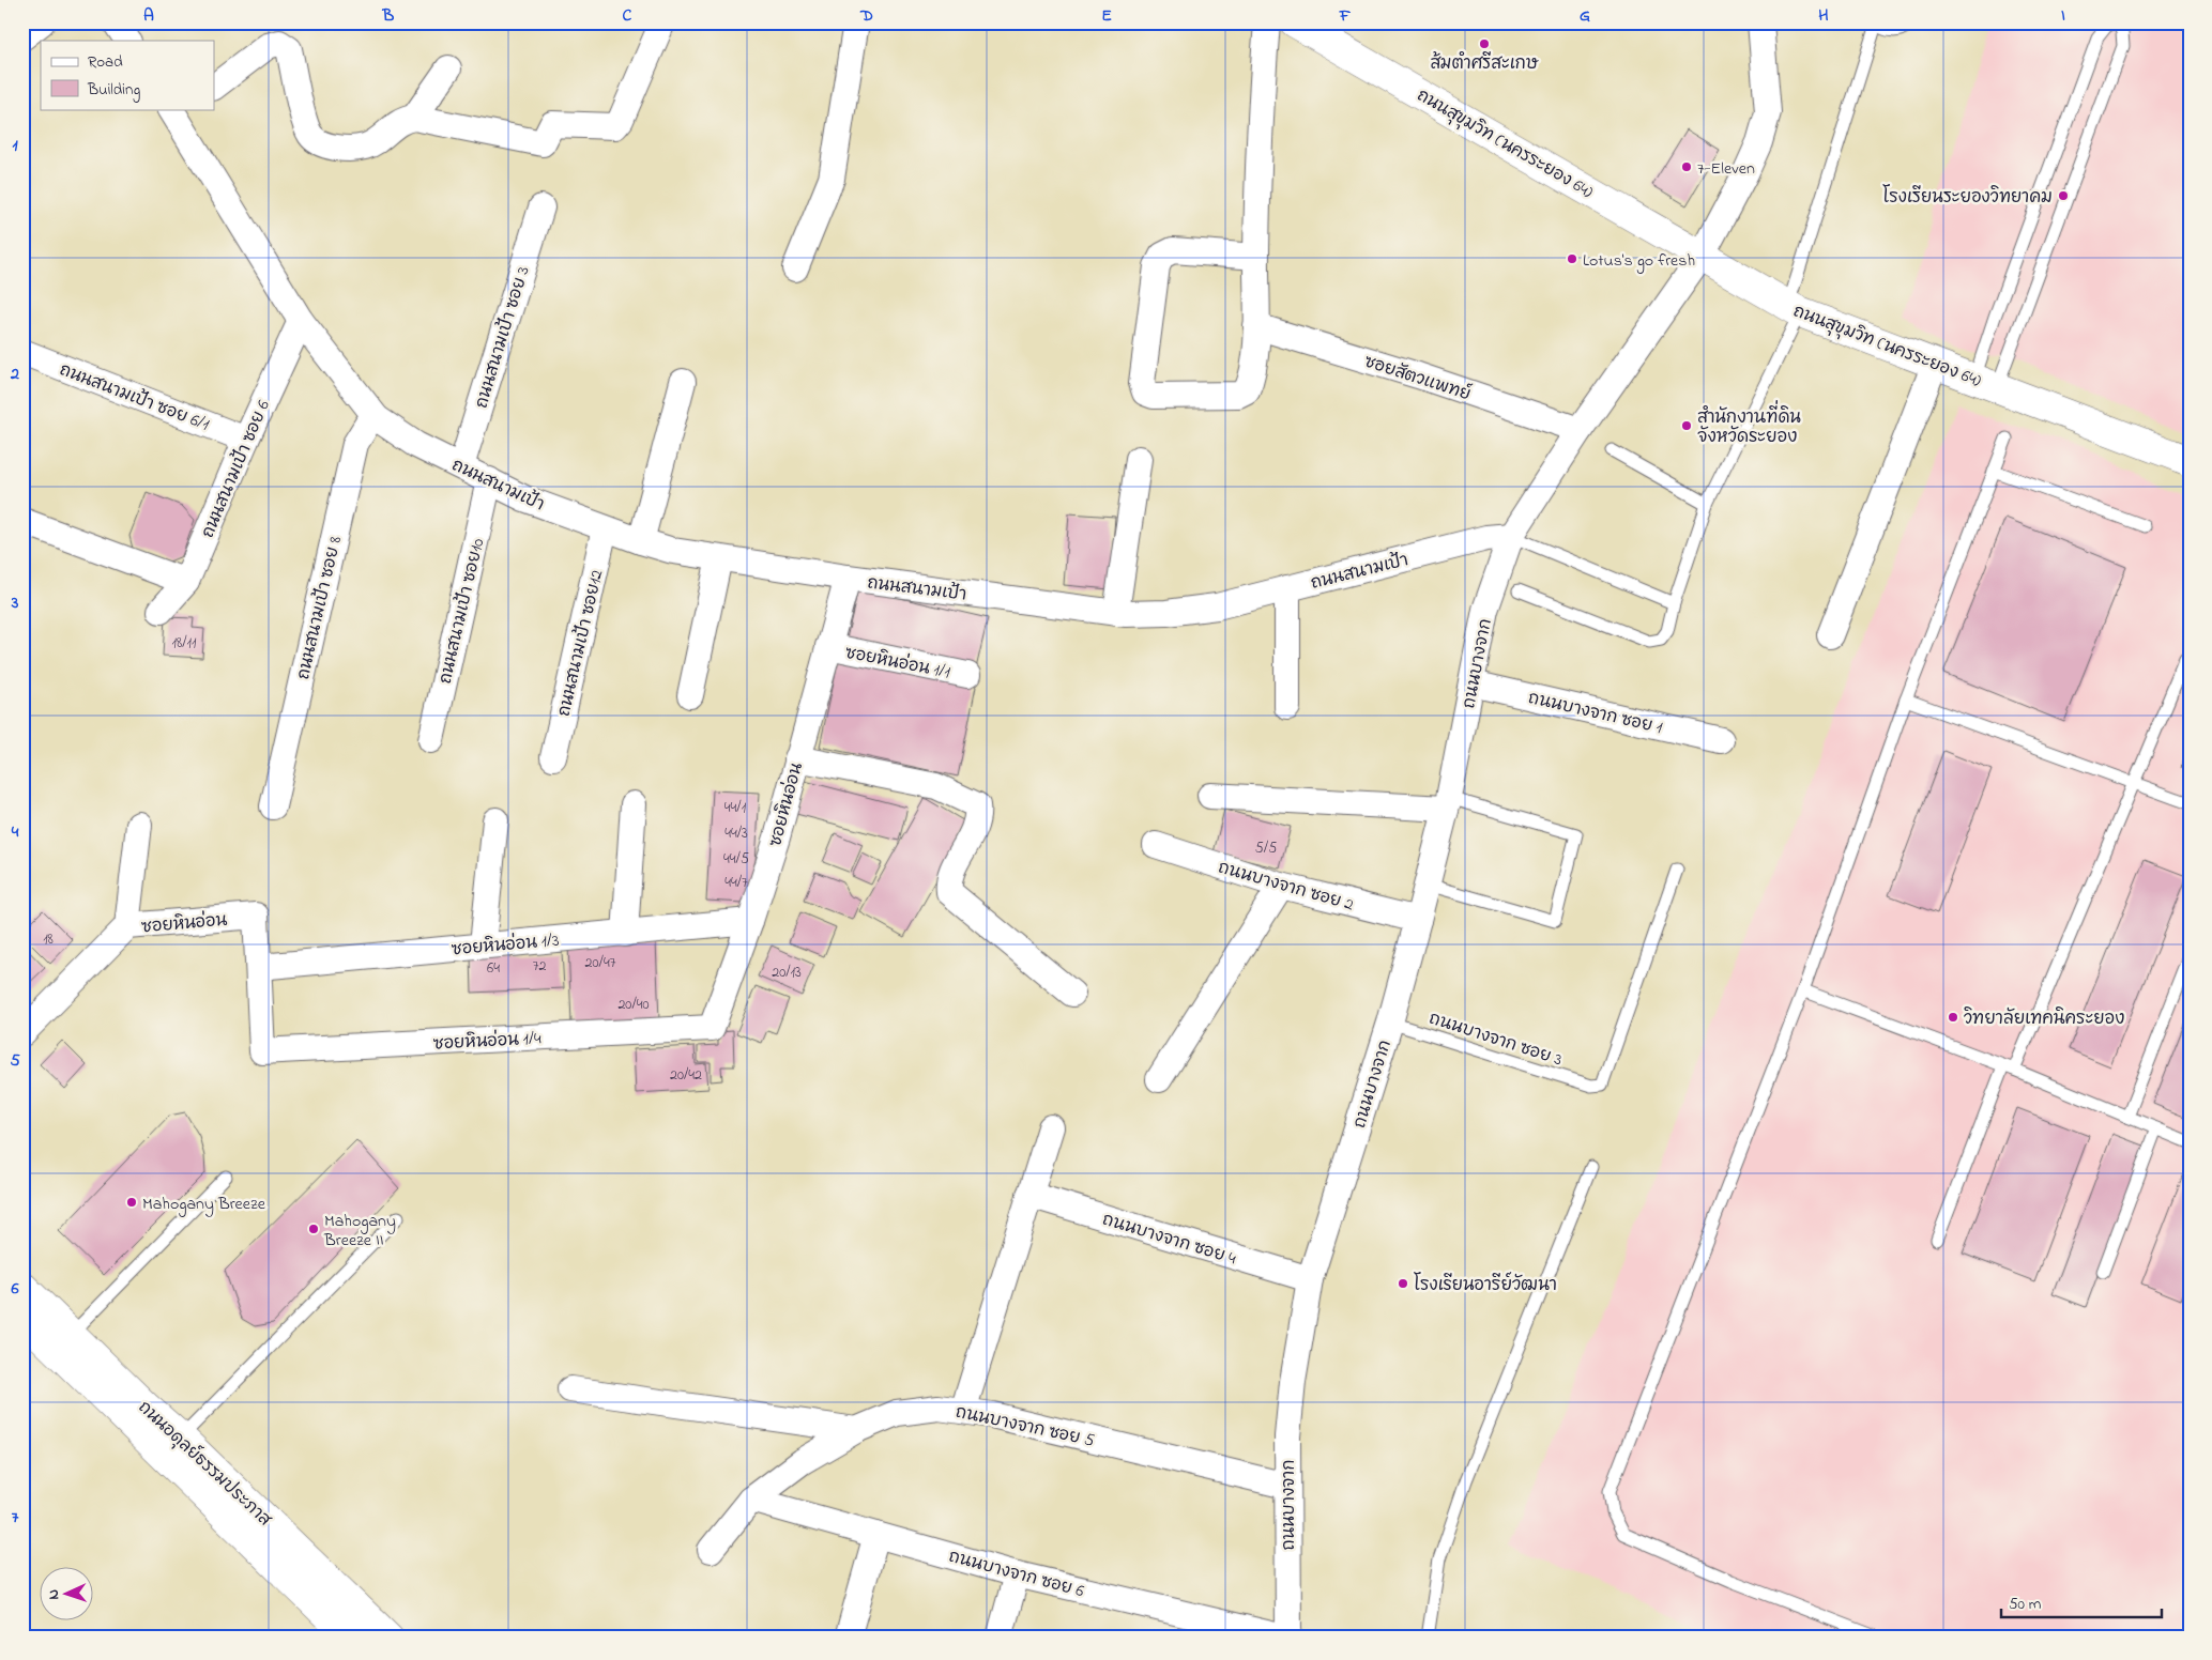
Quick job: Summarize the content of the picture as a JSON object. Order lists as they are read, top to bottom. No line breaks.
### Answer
{"streets":{"street":["ถนนสุขุมวิท (นครระยอง 64)","ถนนสนามเป้า ซอย 3","ซอยสัตวแพทย์","ถนนสนามเป้า ซอย 6/1","ถนนสนามเป้า ซอย 6","ถนนสนามเป้า","ถนนสนามเป้า ซอย 8","ถนนสนามเป้า ซอย10","ถนนสนามเป้า ซอย12","ซอยหินอ่อน 1/1","ถนนบางจาก","ถนนบางจาก ซอย 1","ซอยหินอ่อน","ถนนบางจาก ซอย 2","ซอยหินอ่อน 1/3","ซอยหินอ่อน 1/4","ถนนบางจาก ซอย 4","ถนนบางจาก ซอย 5","ถนนอดุลย์ธรรมประภาส","ถนนบางจาก ซอย 6"],"lane":["ถนนบางจาก ซอย 3"]},"crossings":[["ถนนสนามเป้า ซอย 3","ถนนสนามเป้า"],["ถนนสนามเป้า ซอย 6/1","ถนนสนามเป้า ซอย 6"],["ถนนสนามเป้า ซอย 6","ถนนสนามเป้า"],["ถนนสนามเป้า","ถนนสนามเป้า ซอย 8"],["ถนนสนามเป้า","ถนนสนามเป้า ซอย10"],["ถนนสนามเป้า","ถนนสนามเป้า ซอย12"],["ถนนสนามเป้า","ถนนบางจาก"],["ถนนสนามเป้า","ซอยหินอ่อน"],["ซอยหินอ่อน 1/1","ซอยหินอ่อน"],["ถนนบางจาก","ถนนบางจาก ซอย 1"],["ถนนบางจาก","ถนนบางจาก ซอย 2"],["ถนนบางจาก","ถนนบางจาก ซอย 3"],["ถนนบางจาก","ถนนบางจาก ซอย 4"],["ถนนบางจาก","ถนนบางจาก ซอย 5"],["ถนนบางจาก","ถนนบางจาก ซอย 6"],["ซอยหินอ่อน","ซอยหินอ่อน 1/3"],["ซอยหินอ่อน","ซอยหินอ่อน 1/4"],["ถนนบางจาก ซอย 5","ถนนบางจาก ซอย 6"]],"places":["ส้มตำศรีสะเกษ","7-Eleven","โรงเรียนระยองวิทยาคม","Lotus's go fresh","สำนักงานที่ดิน จังหวัดระยอง","วิทยาลัยเทคนิคระยอง","Mahogany Breeze","Mahogany Breeze II","โรงเรียนอารีย์วัฒนา"],"house_numbers":["18/11","44/1","44/3","5/5","44/5","44/7","18","20/47","72","64","20/13","20/40","20/42"],"legend":["Road","Building"],"scale_bar":"50 m","north":"left","grid":{"columns":["A","B","C","D","E","F","G","H","I"],"rows":["1","2","3","4","5","6","7"]}}
